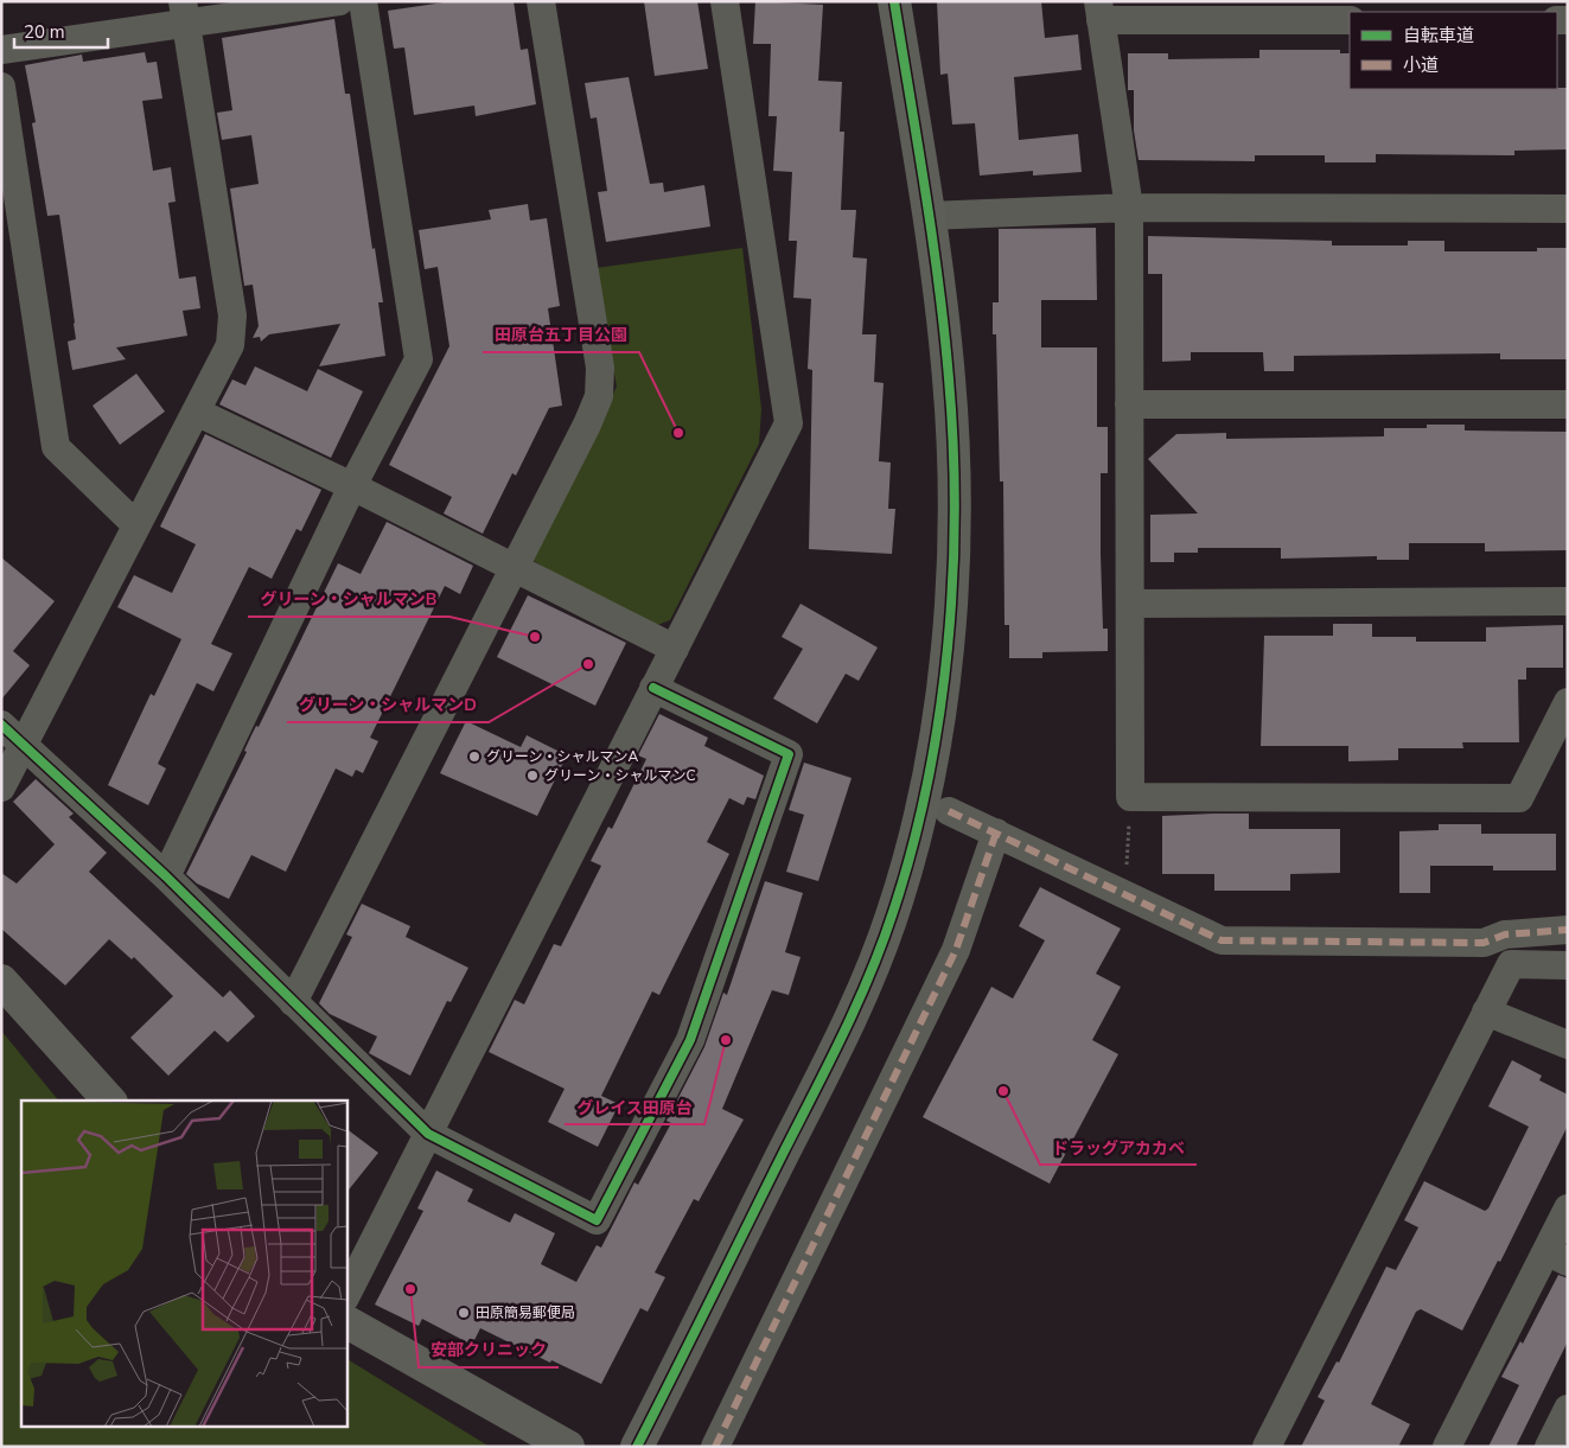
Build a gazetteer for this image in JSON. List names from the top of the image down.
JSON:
{
  "places": [
    "田原台五丁目公園",
    "グリーン・シャルマンB",
    "グリーン・シャルマンD",
    "グリーン・シャルマンA",
    "グリーン・シャルマンC",
    "グレイス田原台",
    "ドラッグアカカベ",
    "安部クリニック",
    "田原簡易郵便局"
  ],
  "legend": ["自転車道", "小道"],
  "scale_bar": "20 m"
}
